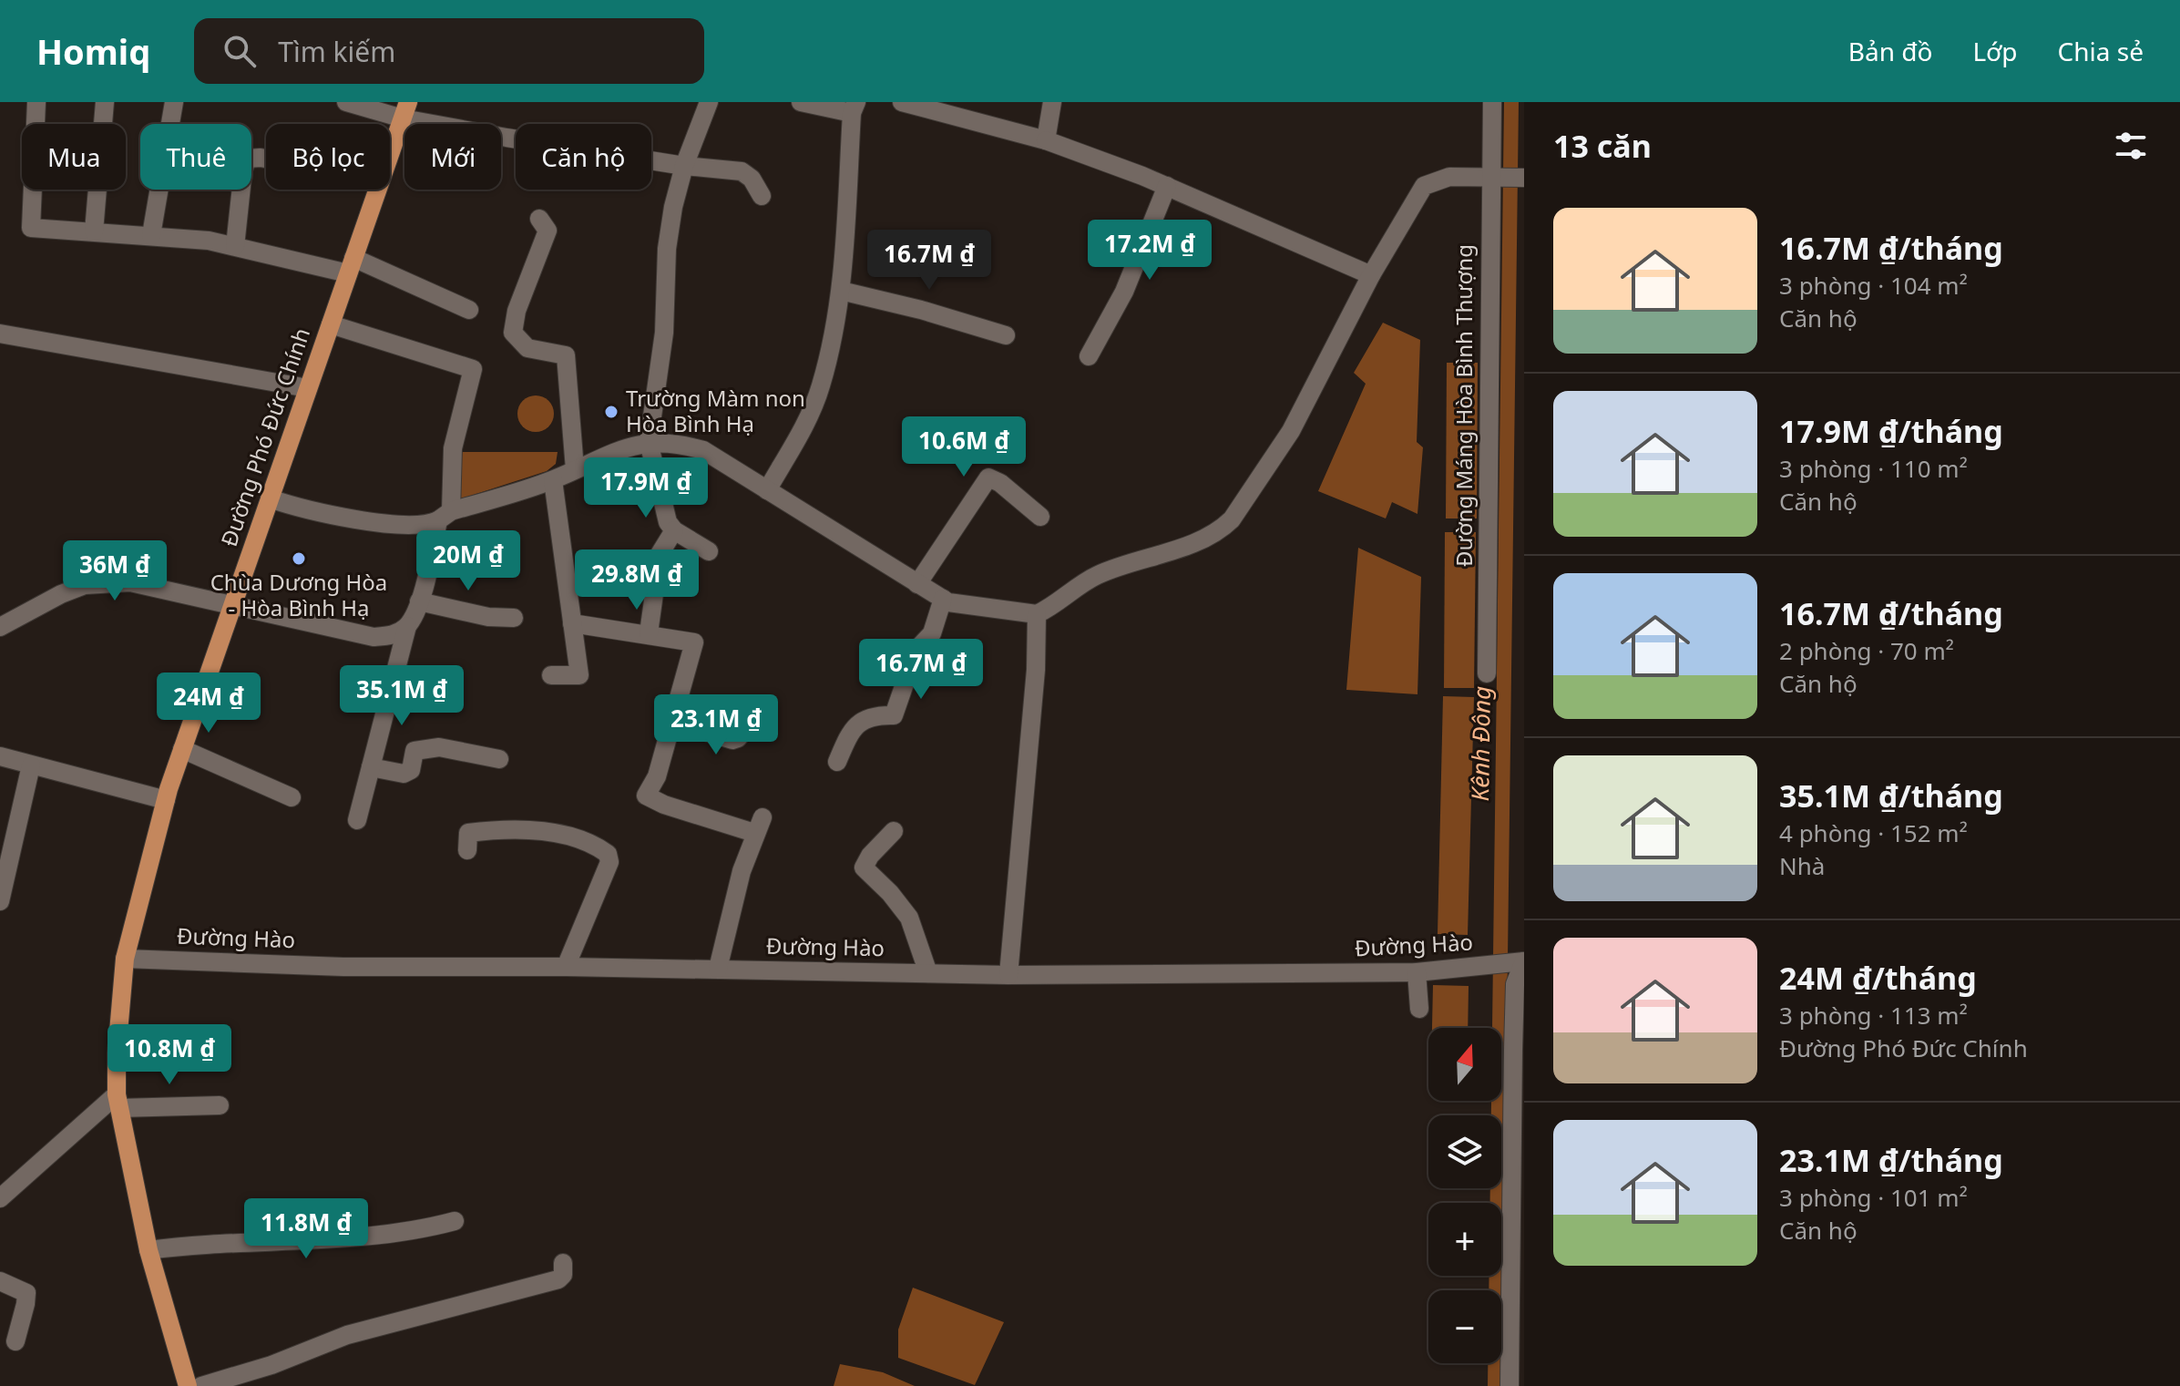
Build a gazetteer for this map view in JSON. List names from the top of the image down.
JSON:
{
  "streets": {
    "main road": ["Đường Phó Đức Chính"],
    "street": ["Đường Máng Hòa Bình Thượng", "Đường Hào"]
  },
  "crossings": [
    ["Đường Phó Đức Chính", "Đường Hào"]
  ],
  "water": ["Kênh Đông"],
  "places": ["Trường Màm non Hòa Bình Hạ", "Chùa Dương Hòa - Hòa Bình Hạ"],
  "north": "top",
  "page": {
    "header": "Homiq",
    "search": "Tìm kiếm",
    "nav": ["Bản đồ", "Lớp", "Chia sẻ"],
    "heading": "13 căn",
    "chip": [
      "Mua",
      "Thuê",
      "Bộ lọc",
      "Mới",
      "Căn hộ"
    ],
    "list": [
      {
        "name": "16.7M ₫/tháng",
        "note": "3 phòng · 104 m² · Căn hộ"
      },
      {
        "name": "17.9M ₫/tháng",
        "note": "3 phòng · 110 m² · Căn hộ"
      },
      {
        "name": "16.7M ₫/tháng",
        "note": "2 phòng · 70 m² · Căn hộ"
      },
      {
        "name": "35.1M ₫/tháng",
        "note": "4 phòng · 152 m² · Nhà"
      },
      {
        "name": "24M ₫/tháng",
        "note": "3 phòng · 113 m² · Đường Phó Đức Chính"
      },
      {
        "name": "23.1M ₫/tháng",
        "note": "3 phòng · 101 m² · Căn hộ"
      }
    ],
    "price": [
      "17.2M ₫",
      "16.7M ₫",
      "10.6M ₫",
      "17.9M ₫",
      "20M ₫",
      "36M ₫",
      "29.8M ₫",
      "16.7M ₫",
      "35.1M ₫",
      "24M ₫",
      "23.1M ₫",
      "10.8M ₫",
      "11.8M ₫"
    ],
    "map_buttons": ["+", "−"]
  }
}
